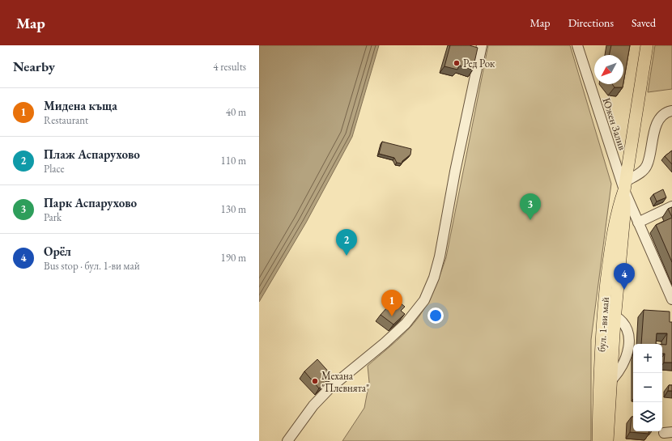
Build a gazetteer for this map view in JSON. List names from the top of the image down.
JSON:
{
  "streets": {
    "main road": ["бул. 1-ви май"],
    "street": ["Южен Залив"]
  },
  "crossings": [
    ["Южен Залив", "бул. 1-ви май"]
  ],
  "places": ["Ред Рок", "Механа \"Плевнята\""],
  "north": "bottom left",
  "page": {
    "header": "Map",
    "nav": ["Map", "Directions", "Saved"],
    "heading": ["Nearby", "4 results"],
    "list": [
      {
        "mark": "1",
        "name": "Мидена къща",
        "note": "Restaurant",
        "value": "40 m"
      },
      {
        "mark": "2",
        "name": "Плаж Аспарухово",
        "note": "Place",
        "value": "110 m"
      },
      {
        "mark": "3",
        "name": "Парк Аспарухово",
        "note": "Park",
        "value": "130 m"
      },
      {
        "mark": "4",
        "name": "Орёл",
        "note": "Bus stop · бул. 1-ви май",
        "value": "190 m"
      }
    ],
    "pins": [
      "3",
      "2",
      "4",
      "1"
    ],
    "map_buttons": ["+", "−"]
  }
}
